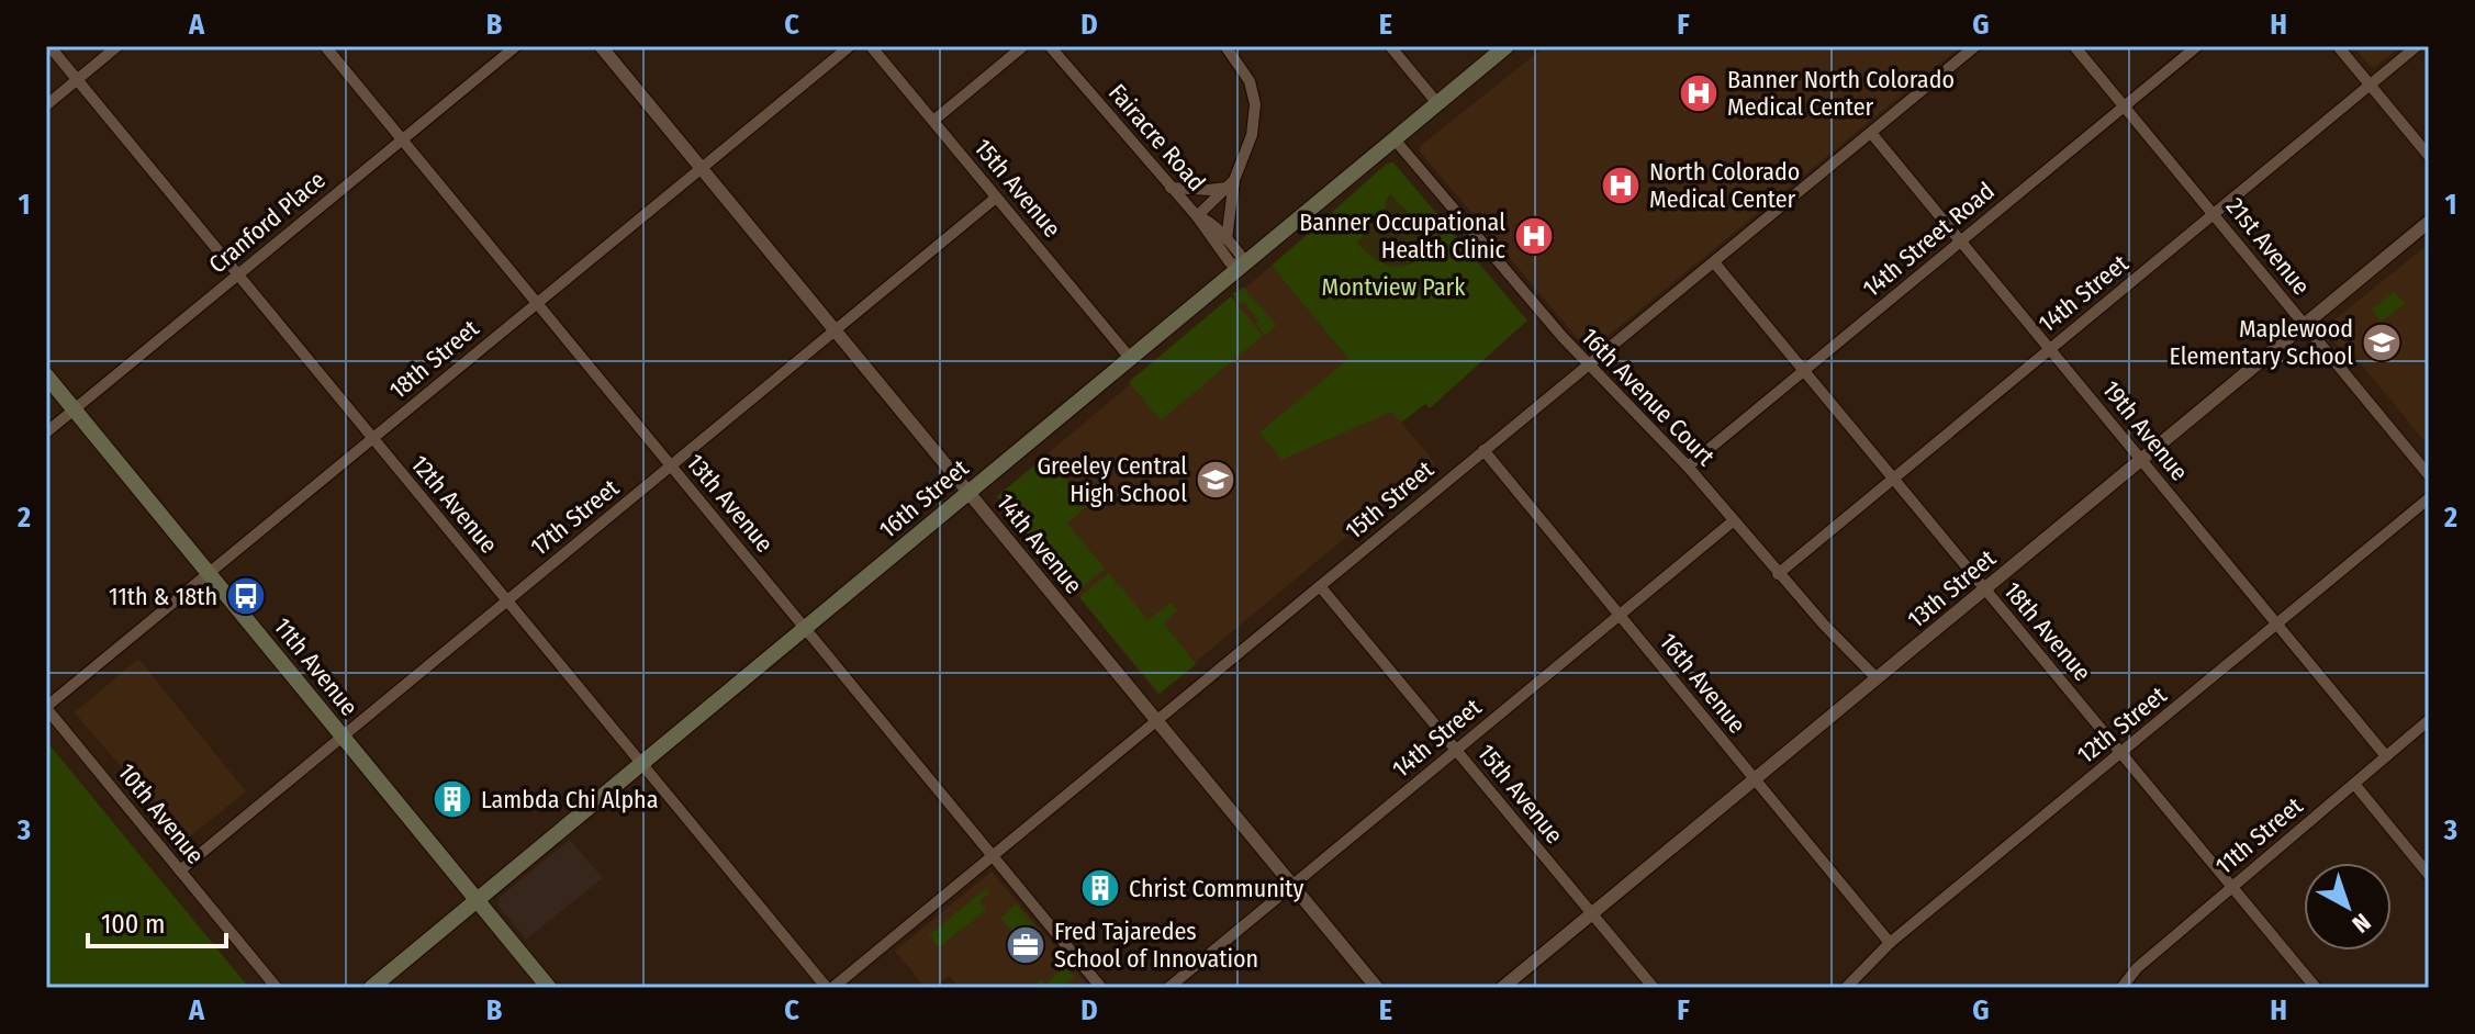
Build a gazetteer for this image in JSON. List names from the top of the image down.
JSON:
{
  "streets": {
    "main road": ["16th Street", "11th Avenue"],
    "street": [
      "Fairacre Road",
      "15th Avenue",
      "Cranford Place",
      "14th Street Road",
      "21st Avenue",
      "14th Street",
      "18th Street",
      "16th Avenue Court",
      "19th Avenue",
      "15th Street",
      "13th Avenue",
      "12th Avenue",
      "17th Street",
      "14th Avenue",
      "13th Street",
      "18th Avenue",
      "16th Avenue",
      "12th Street",
      "10th Avenue",
      "11th Street"
    ]
  },
  "crossings": [
    ["Fairacre Road", "16th Street"],
    ["15th Avenue", "14th Street"],
    ["15th Avenue", "16th Street"],
    ["15th Avenue", "15th Street"],
    ["15th Avenue", "17th Street"],
    ["15th Avenue", "13th Street"],
    ["Cranford Place", "13th Avenue"],
    ["Cranford Place", "12th Avenue"],
    ["Cranford Place", "11th Avenue"],
    ["14th Street Road", "21st Avenue"],
    ["14th Street Road", "16th Avenue Court"],
    ["14th Street Road", "19th Avenue"],
    ["14th Street Road", "18th Avenue"],
    ["21st Avenue", "14th Street"],
    ["21st Avenue", "13th Street"],
    ["14th Street", "16th Avenue Court"],
    ["14th Street", "19th Avenue"],
    ["14th Street", "14th Avenue"],
    ["14th Street", "18th Avenue"],
    ["14th Street", "16th Avenue"],
    ["18th Street", "13th Avenue"],
    ["18th Street", "12th Avenue"],
    ["18th Street", "14th Avenue"],
    ["18th Street", "11th Avenue"],
    ["18th Street", "10th Avenue"],
    ["16th Avenue Court", "16th Street"],
    ["16th Avenue Court", "15th Street"],
    ["16th Avenue Court", "13th Street"],
    ["19th Avenue", "15th Street"],
    ["19th Avenue", "13th Street"],
    ["19th Avenue", "12th Street"],
    ["19th Avenue", "11th Street"],
    ["16th Street", "13th Avenue"],
    ["16th Street", "12th Avenue"],
    ["16th Street", "14th Avenue"],
    ["16th Street", "11th Avenue"],
    ["15th Street", "13th Avenue"],
    ["15th Street", "12th Avenue"],
    ["15th Street", "14th Avenue"],
    ["15th Street", "18th Avenue"],
    ["15th Street", "16th Avenue"],
    ["13th Avenue", "17th Street"],
    ["12th Avenue", "17th Street"],
    ["17th Street", "14th Avenue"],
    ["17th Street", "11th Avenue"],
    ["17th Street", "10th Avenue"],
    ["13th Street", "18th Avenue"],
    ["13th Street", "16th Avenue"],
    ["18th Avenue", "12th Street"],
    ["18th Avenue", "11th Street"],
    ["16th Avenue", "12th Street"]
  ],
  "parks": ["Montview Park"],
  "places": {
    "hospital": ["Banner North Colorado Medical Center", "North Colorado Medical Center", "Banner Occupational Health Clinic"],
    "school or university": ["Maplewood Elementary School", "Greeley Central High School"],
    "bus stop": ["11th & 18th"],
    "building": ["Lambda Chi Alpha", "Christ Community"],
    "office": ["Fred Tajaredes School of Innovation"]
  },
  "scale_bar": "100 m",
  "north": "bottom right",
  "grid": {
    "columns": [
      "A",
      "B",
      "C",
      "D",
      "E",
      "F",
      "G",
      "H"
    ],
    "rows": ["1", "2", "3"]
  }
}
